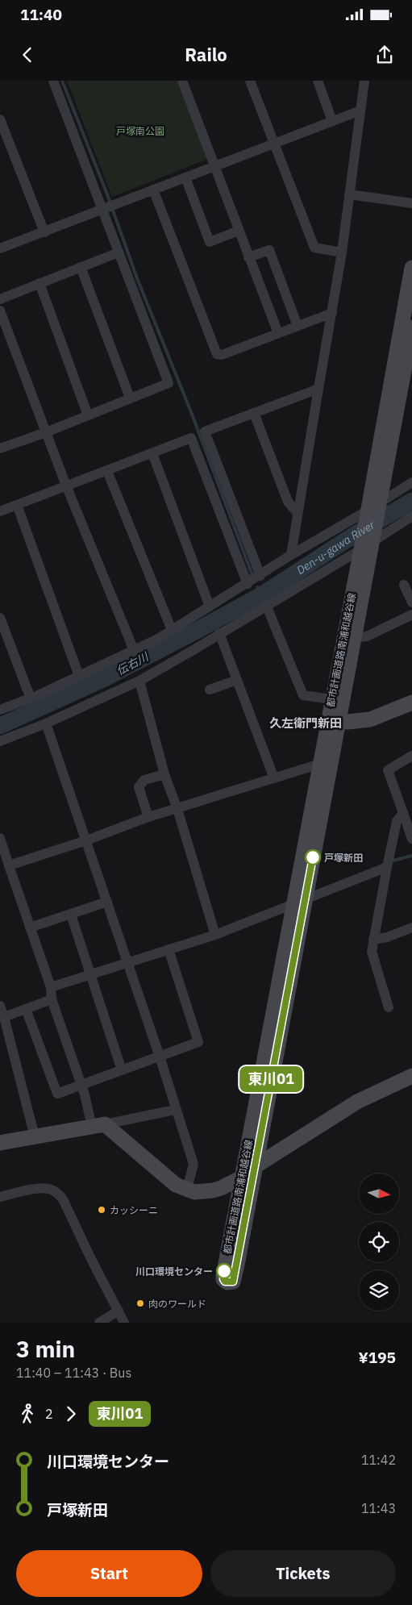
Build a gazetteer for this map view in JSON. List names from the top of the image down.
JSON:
{
  "streets": {
    "street": ["都市計画道路南浦和越谷線"]
  },
  "districts": ["久左衛門新田"],
  "water": ["Den-u-gawa River", "伝右川"],
  "parks": ["戸塚南公園"],
  "places": [
    "戸塚新田",
    "カッシーニ",
    "川口環境センター",
    "肉のワールド"
  ],
  "lines": ["bus line 東川01"],
  "north": "right",
  "page": {
    "status": "11:40",
    "header": "Railo",
    "on_map": "東川01",
    "heading": ["3 min", "11:40 – 11:43 · Bus", "¥195"],
    "legs": ["2", "東川01"],
    "list": [
      {
        "name": "川口環境センター",
        "value": "11:42"
      },
      {
        "name": "戸塚新田",
        "value": "11:43"
      }
    ],
    "buttons": ["Start", "Tickets"]
  }
}
